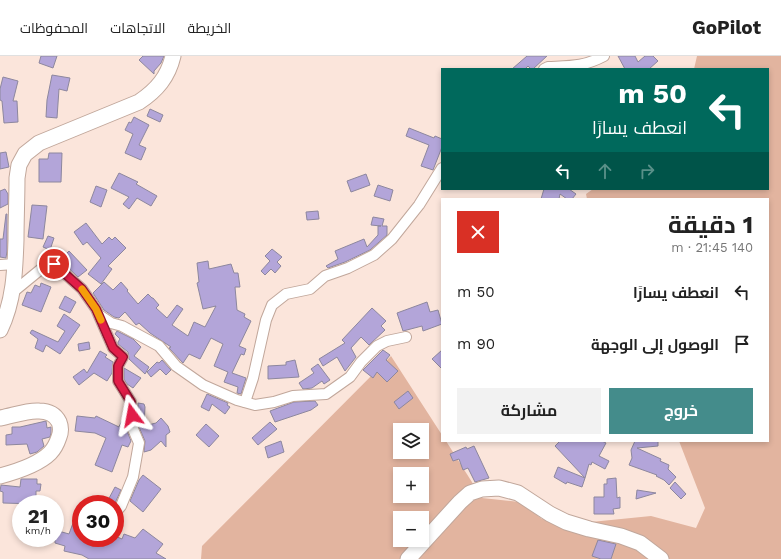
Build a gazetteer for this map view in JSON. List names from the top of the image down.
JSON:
{
  "page": {
    "header": "GoPilot",
    "nav": ["الخريطة", "الاتجاهات", "المحفوظات"],
    "turn": ["50 m", "انعطف يسارًا"],
    "heading": ["1 دقيقة", "140 m · 21:45"],
    "list": [
      {
        "name": "انعطف يسارًا",
        "value": "50 m"
      },
      {
        "name": "الوصول إلى الوجهة",
        "value": "90 m"
      }
    ],
    "buttons": ["خروج", "مشاركة"],
    "map_buttons": ["+", "−"],
    "speed": "21 km/h",
    "limit": "30"
  }
}
